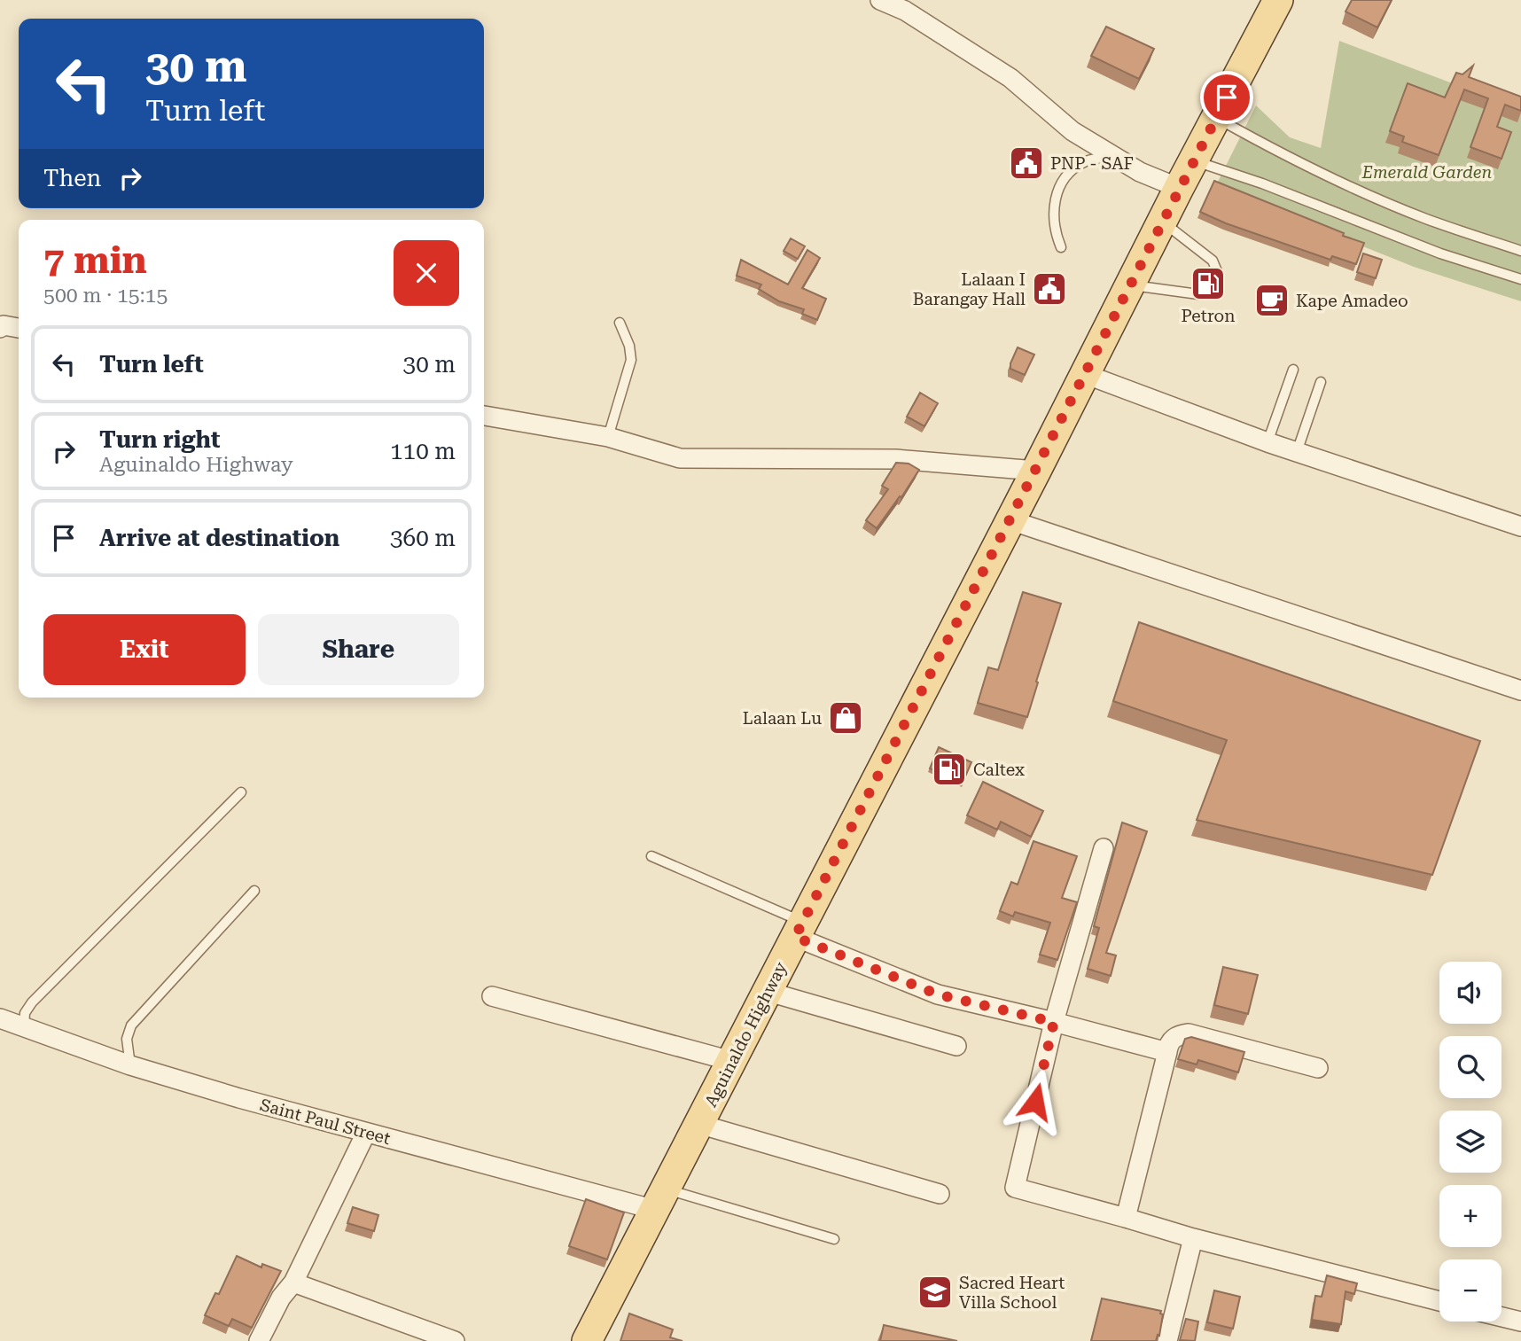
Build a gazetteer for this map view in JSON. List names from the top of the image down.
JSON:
{
  "streets": {
    "main road": ["Aguinaldo Highway"],
    "street": ["Saint Paul Street"]
  },
  "crossings": [
    ["Aguinaldo Highway", "Saint Paul Street"]
  ],
  "parks": ["Emerald Garden"],
  "places": {
    "public building": ["PNP - SAF", "Lalaan I Barangay Hall"],
    "fuel station": ["Petron", "Caltex"],
    "cafe": ["Kape Amadeo"],
    "shop": ["Lalaan Lu"],
    "school or university": ["Sacred Heart Villa School"]
  },
  "page": {
    "turn": ["30 m", "Turn left"],
    "then": "Then",
    "heading": ["7 min", "500 m · 15:15"],
    "list": [
      {
        "name": "Turn left",
        "value": "30 m"
      },
      {
        "name": "Turn right",
        "note": "Aguinaldo Highway",
        "value": "110 m"
      },
      {
        "name": "Arrive at destination",
        "value": "360 m"
      }
    ],
    "buttons": ["Exit", "Share"],
    "map_buttons": ["+", "−"]
  }
}
